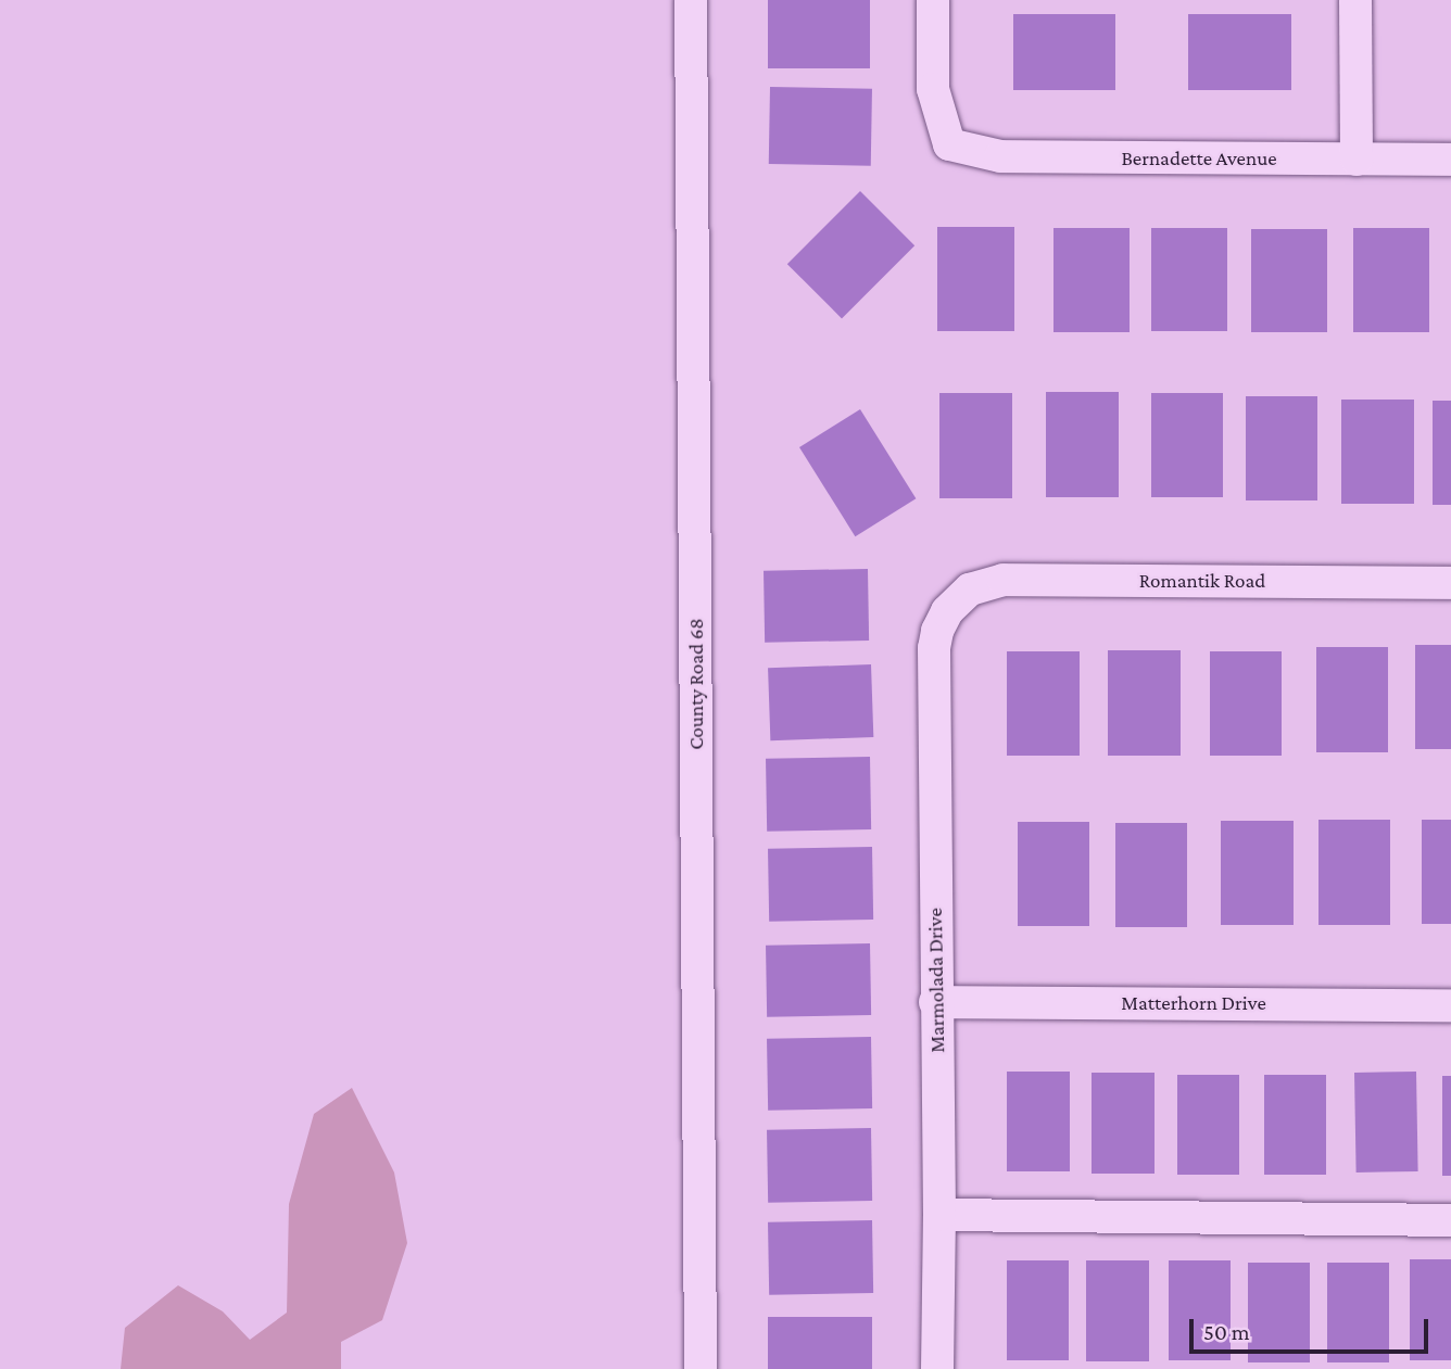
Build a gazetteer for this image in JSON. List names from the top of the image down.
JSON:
{
  "streets": {
    "street": [
      "Bernadette Avenue",
      "Romantik Road",
      "County Road 68",
      "Marmolada Drive",
      "Matterhorn Drive"
    ]
  },
  "crossings": [
    ["Romantik Road", "Marmolada Drive"],
    ["Marmolada Drive", "Matterhorn Drive"]
  ],
  "scale_bar": "50 m"
}
